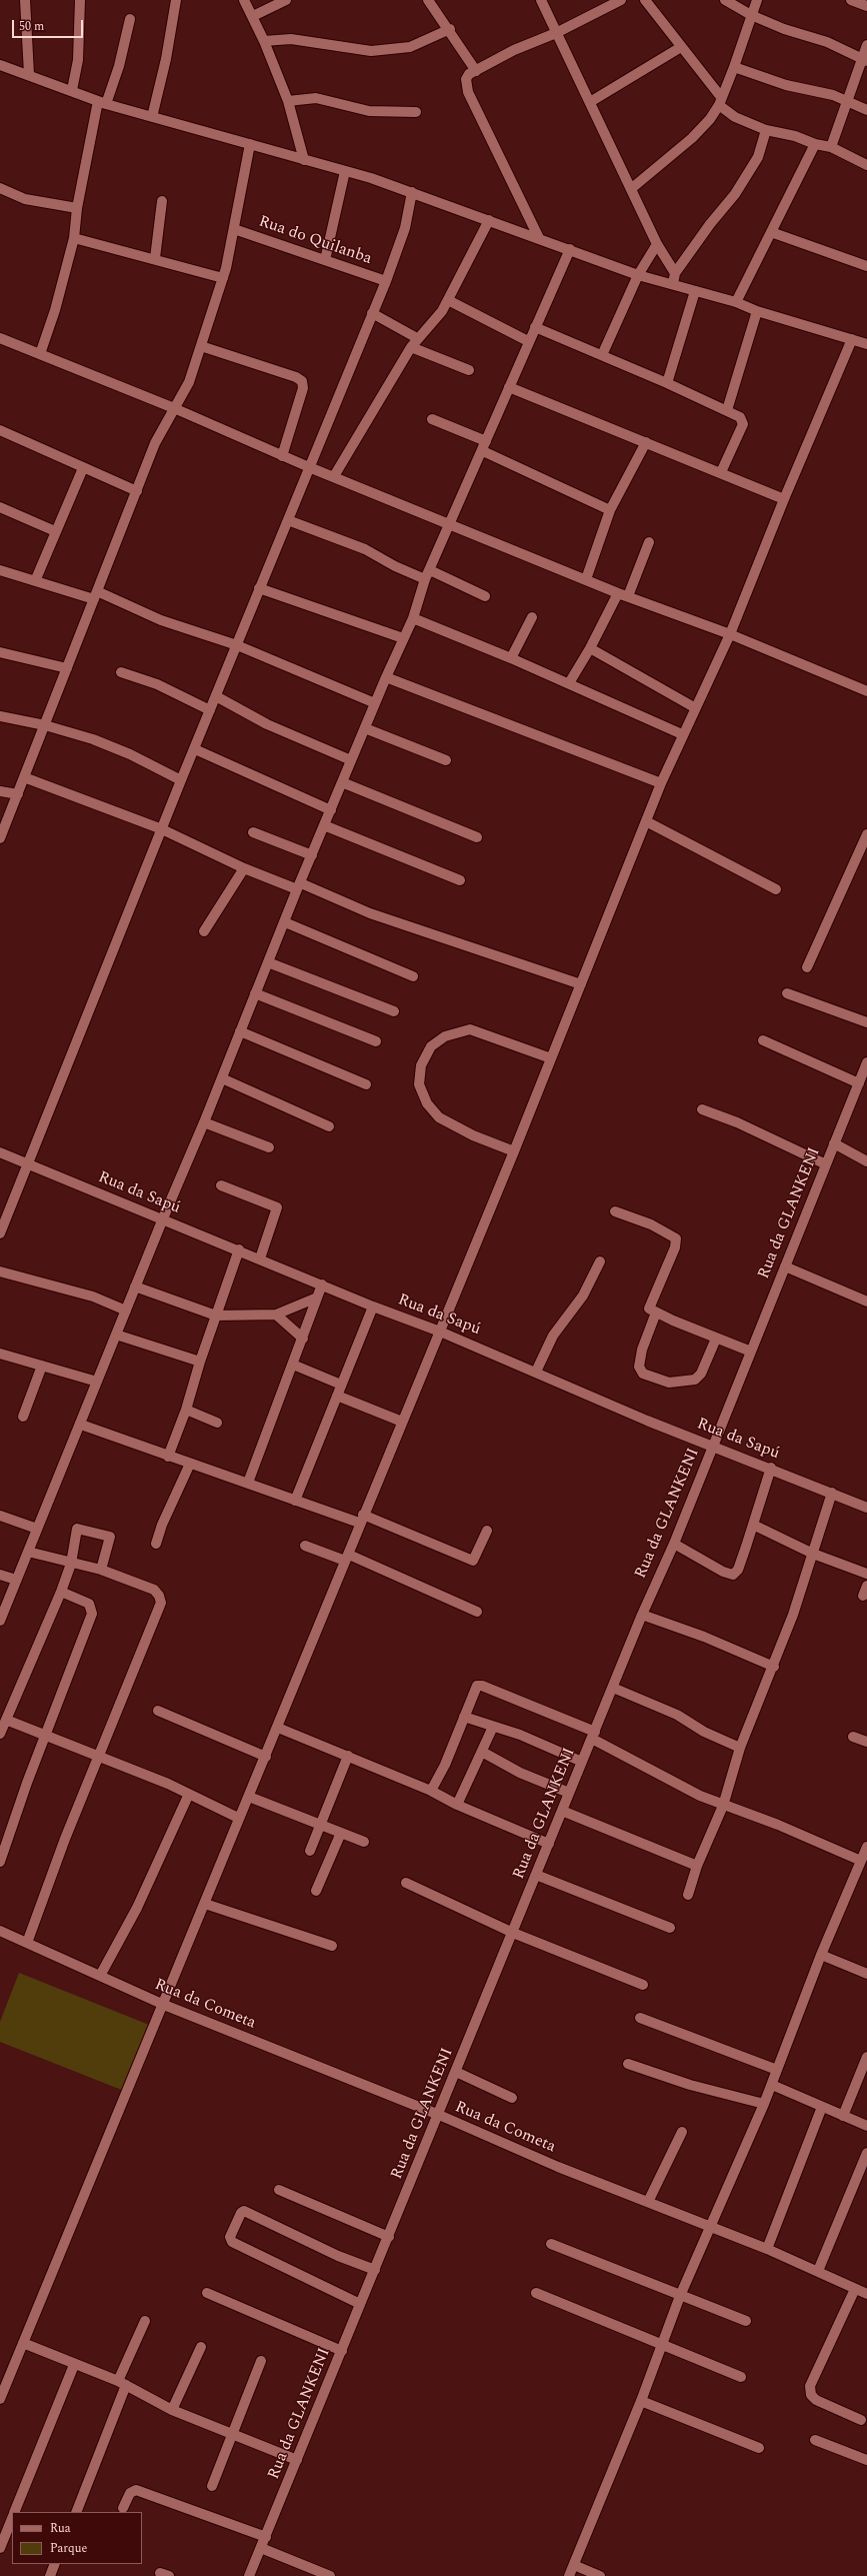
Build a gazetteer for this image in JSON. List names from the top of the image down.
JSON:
{
  "streets": {
    "street": [
      "Rua do Quilanba",
      "Rua da Sapú",
      "Rua da GLANKENI",
      "Rua da Cometa"
    ]
  },
  "crossings": [
    ["Rua da Sapú", "Rua da GLANKENI"],
    ["Rua da GLANKENI", "Rua da Cometa"]
  ],
  "legend": ["Rua", "Parque"],
  "scale_bar": "50 m"
}
